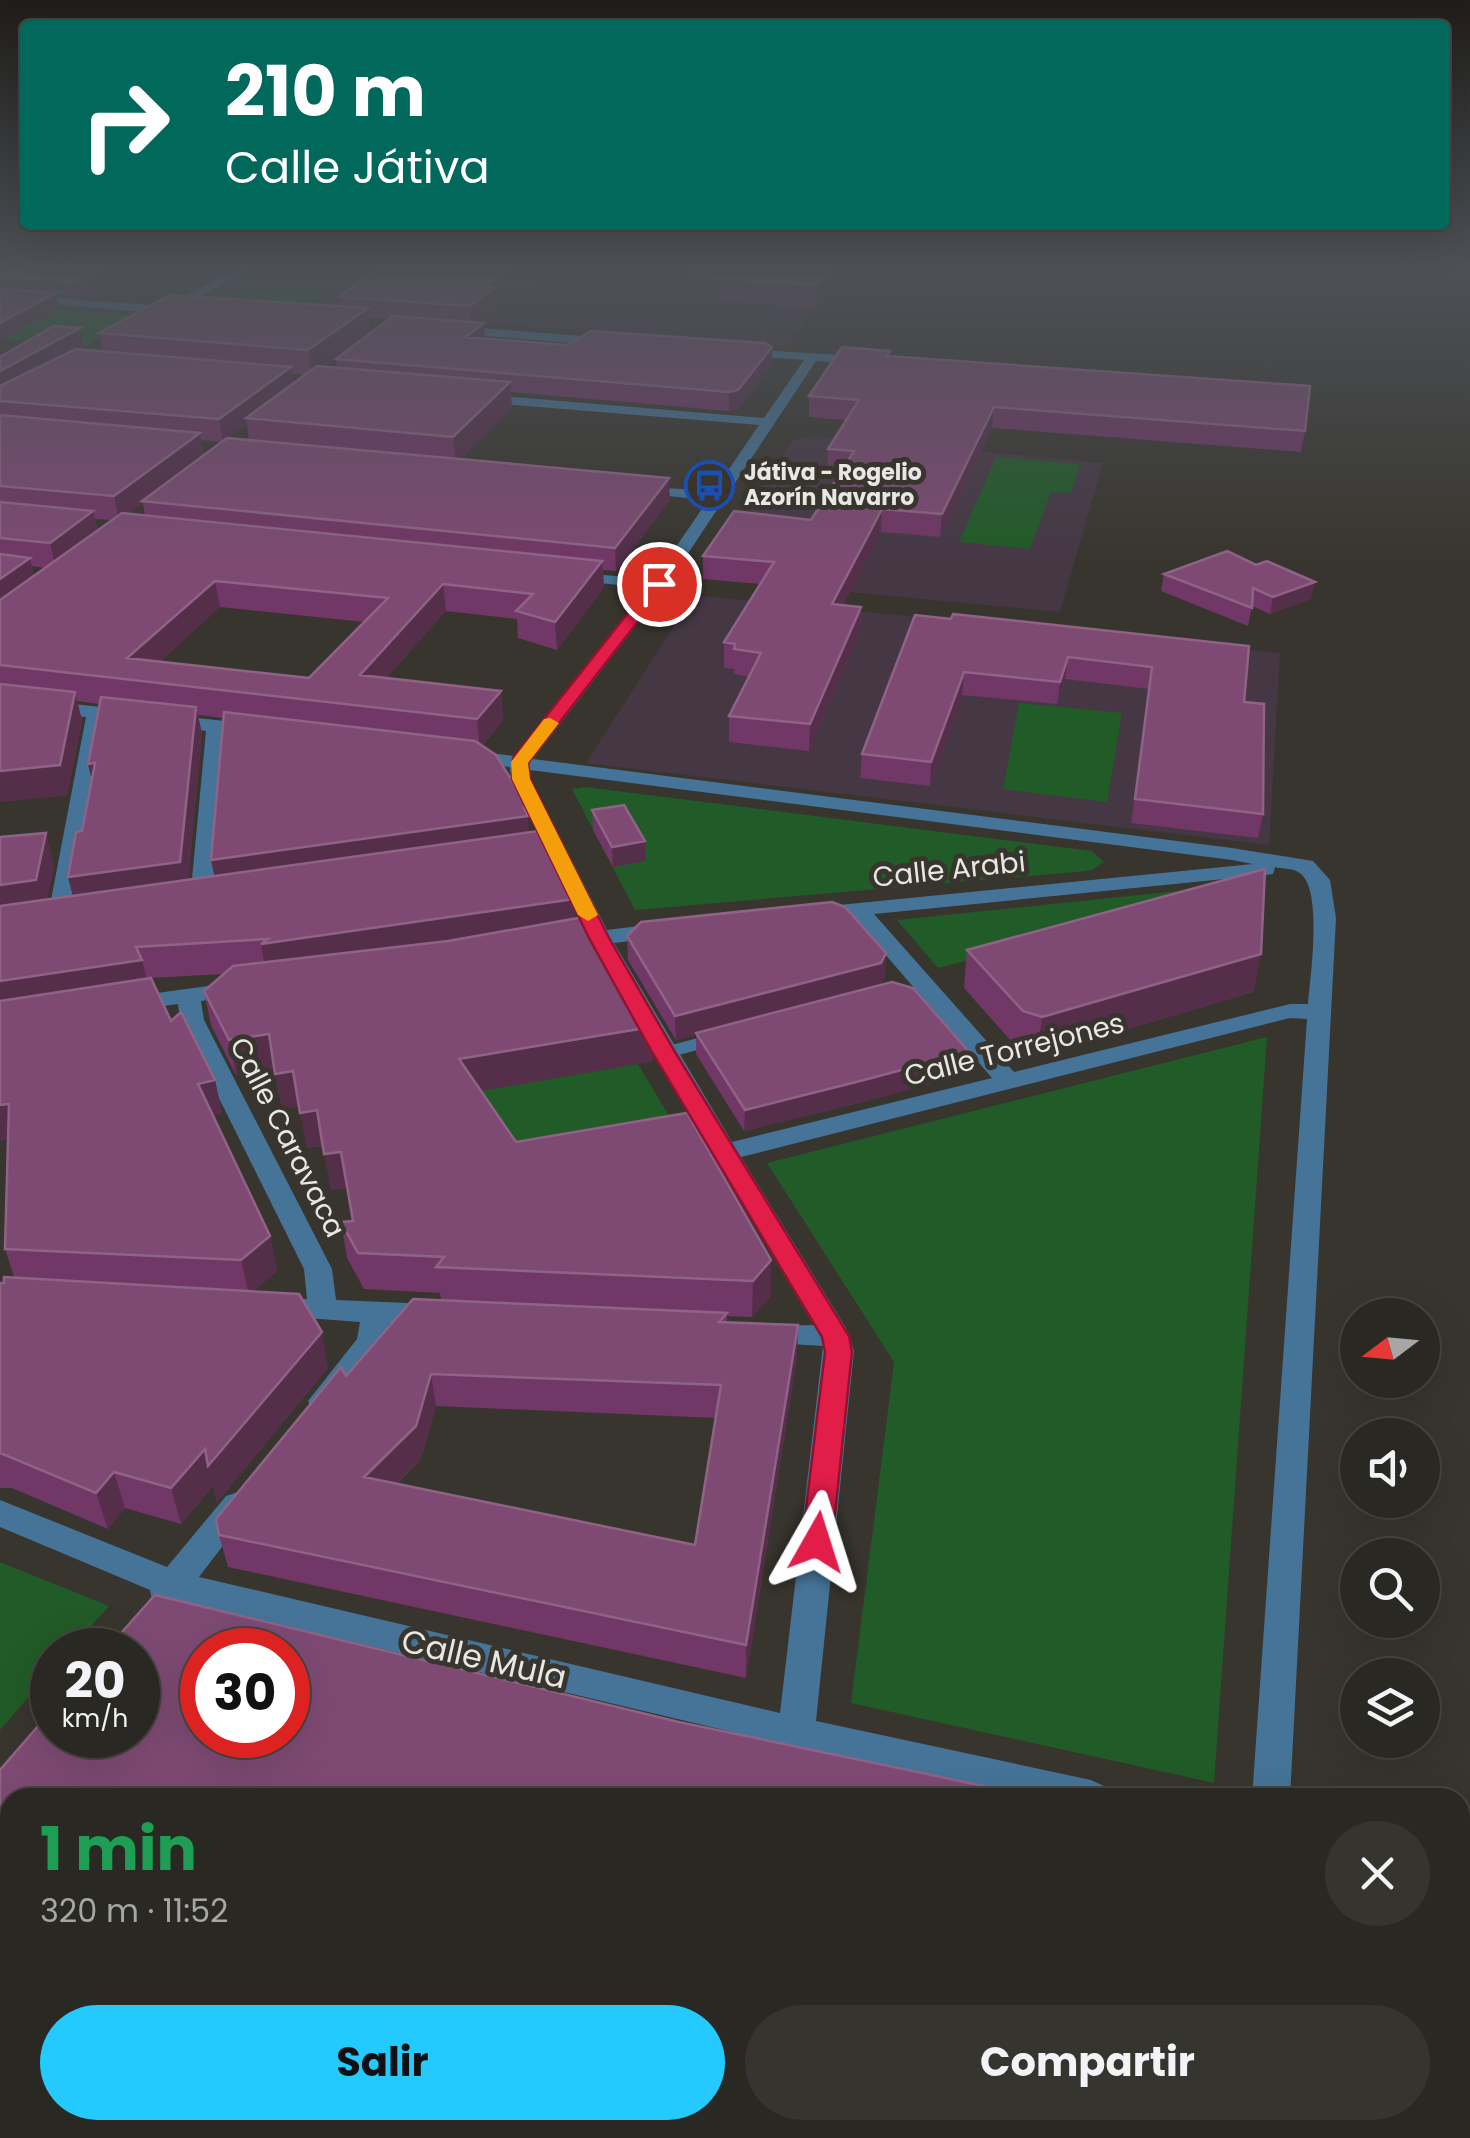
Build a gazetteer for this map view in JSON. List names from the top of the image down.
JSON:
{
  "streets": {
    "street": [
      "Calle Arabi",
      "Calle Torrejones",
      "Calle Caravaca",
      "Calle Mula"
    ]
  },
  "places": {
    "bus stop": ["Játiva - Rogelio Azorín Navarro"]
  },
  "north": "left",
  "page": {
    "turn": ["210 m", "Calle Játiva"],
    "speed": "20 km/h",
    "limit": "30",
    "heading": ["1 min", "320 m · 11:52"],
    "buttons": ["Salir", "Compartir"]
  }
}
